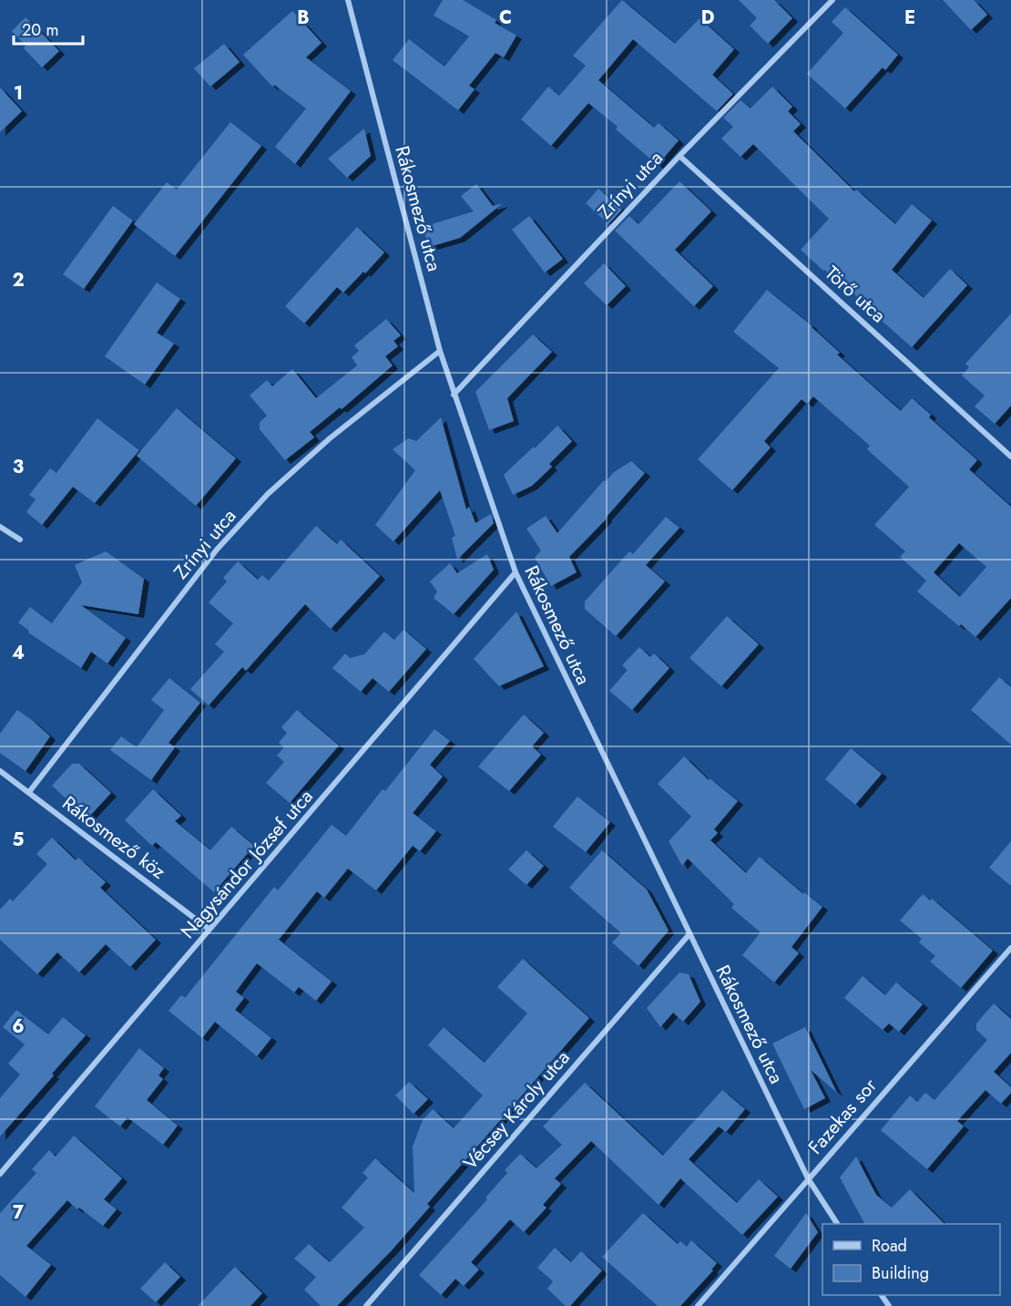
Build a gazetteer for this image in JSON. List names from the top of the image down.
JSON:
{
  "streets": {
    "street": [
      "Zrínyi utca",
      "Rákosmező utca",
      "Törő utca",
      "Rákosmező köz",
      "Nagysándor József utca",
      "Vécsey Károly utca",
      "Fazekas sor"
    ]
  },
  "crossings": [
    ["Zrínyi utca", "Rákosmező utca"],
    ["Zrínyi utca", "Törő utca"],
    ["Zrínyi utca", "Rákosmező köz"],
    ["Rákosmező utca", "Nagysándor József utca"],
    ["Rákosmező utca", "Vécsey Károly utca"],
    ["Rákosmező utca", "Fazekas sor"],
    ["Rákosmező köz", "Nagysándor József utca"]
  ],
  "legend": ["Road", "Building"],
  "scale_bar": "20 m",
  "grid": {
    "columns": [
      "B",
      "C",
      "D",
      "E"
    ],
    "rows": [
      "1",
      "2",
      "3",
      "4",
      "5",
      "6",
      "7"
    ]
  }
}
